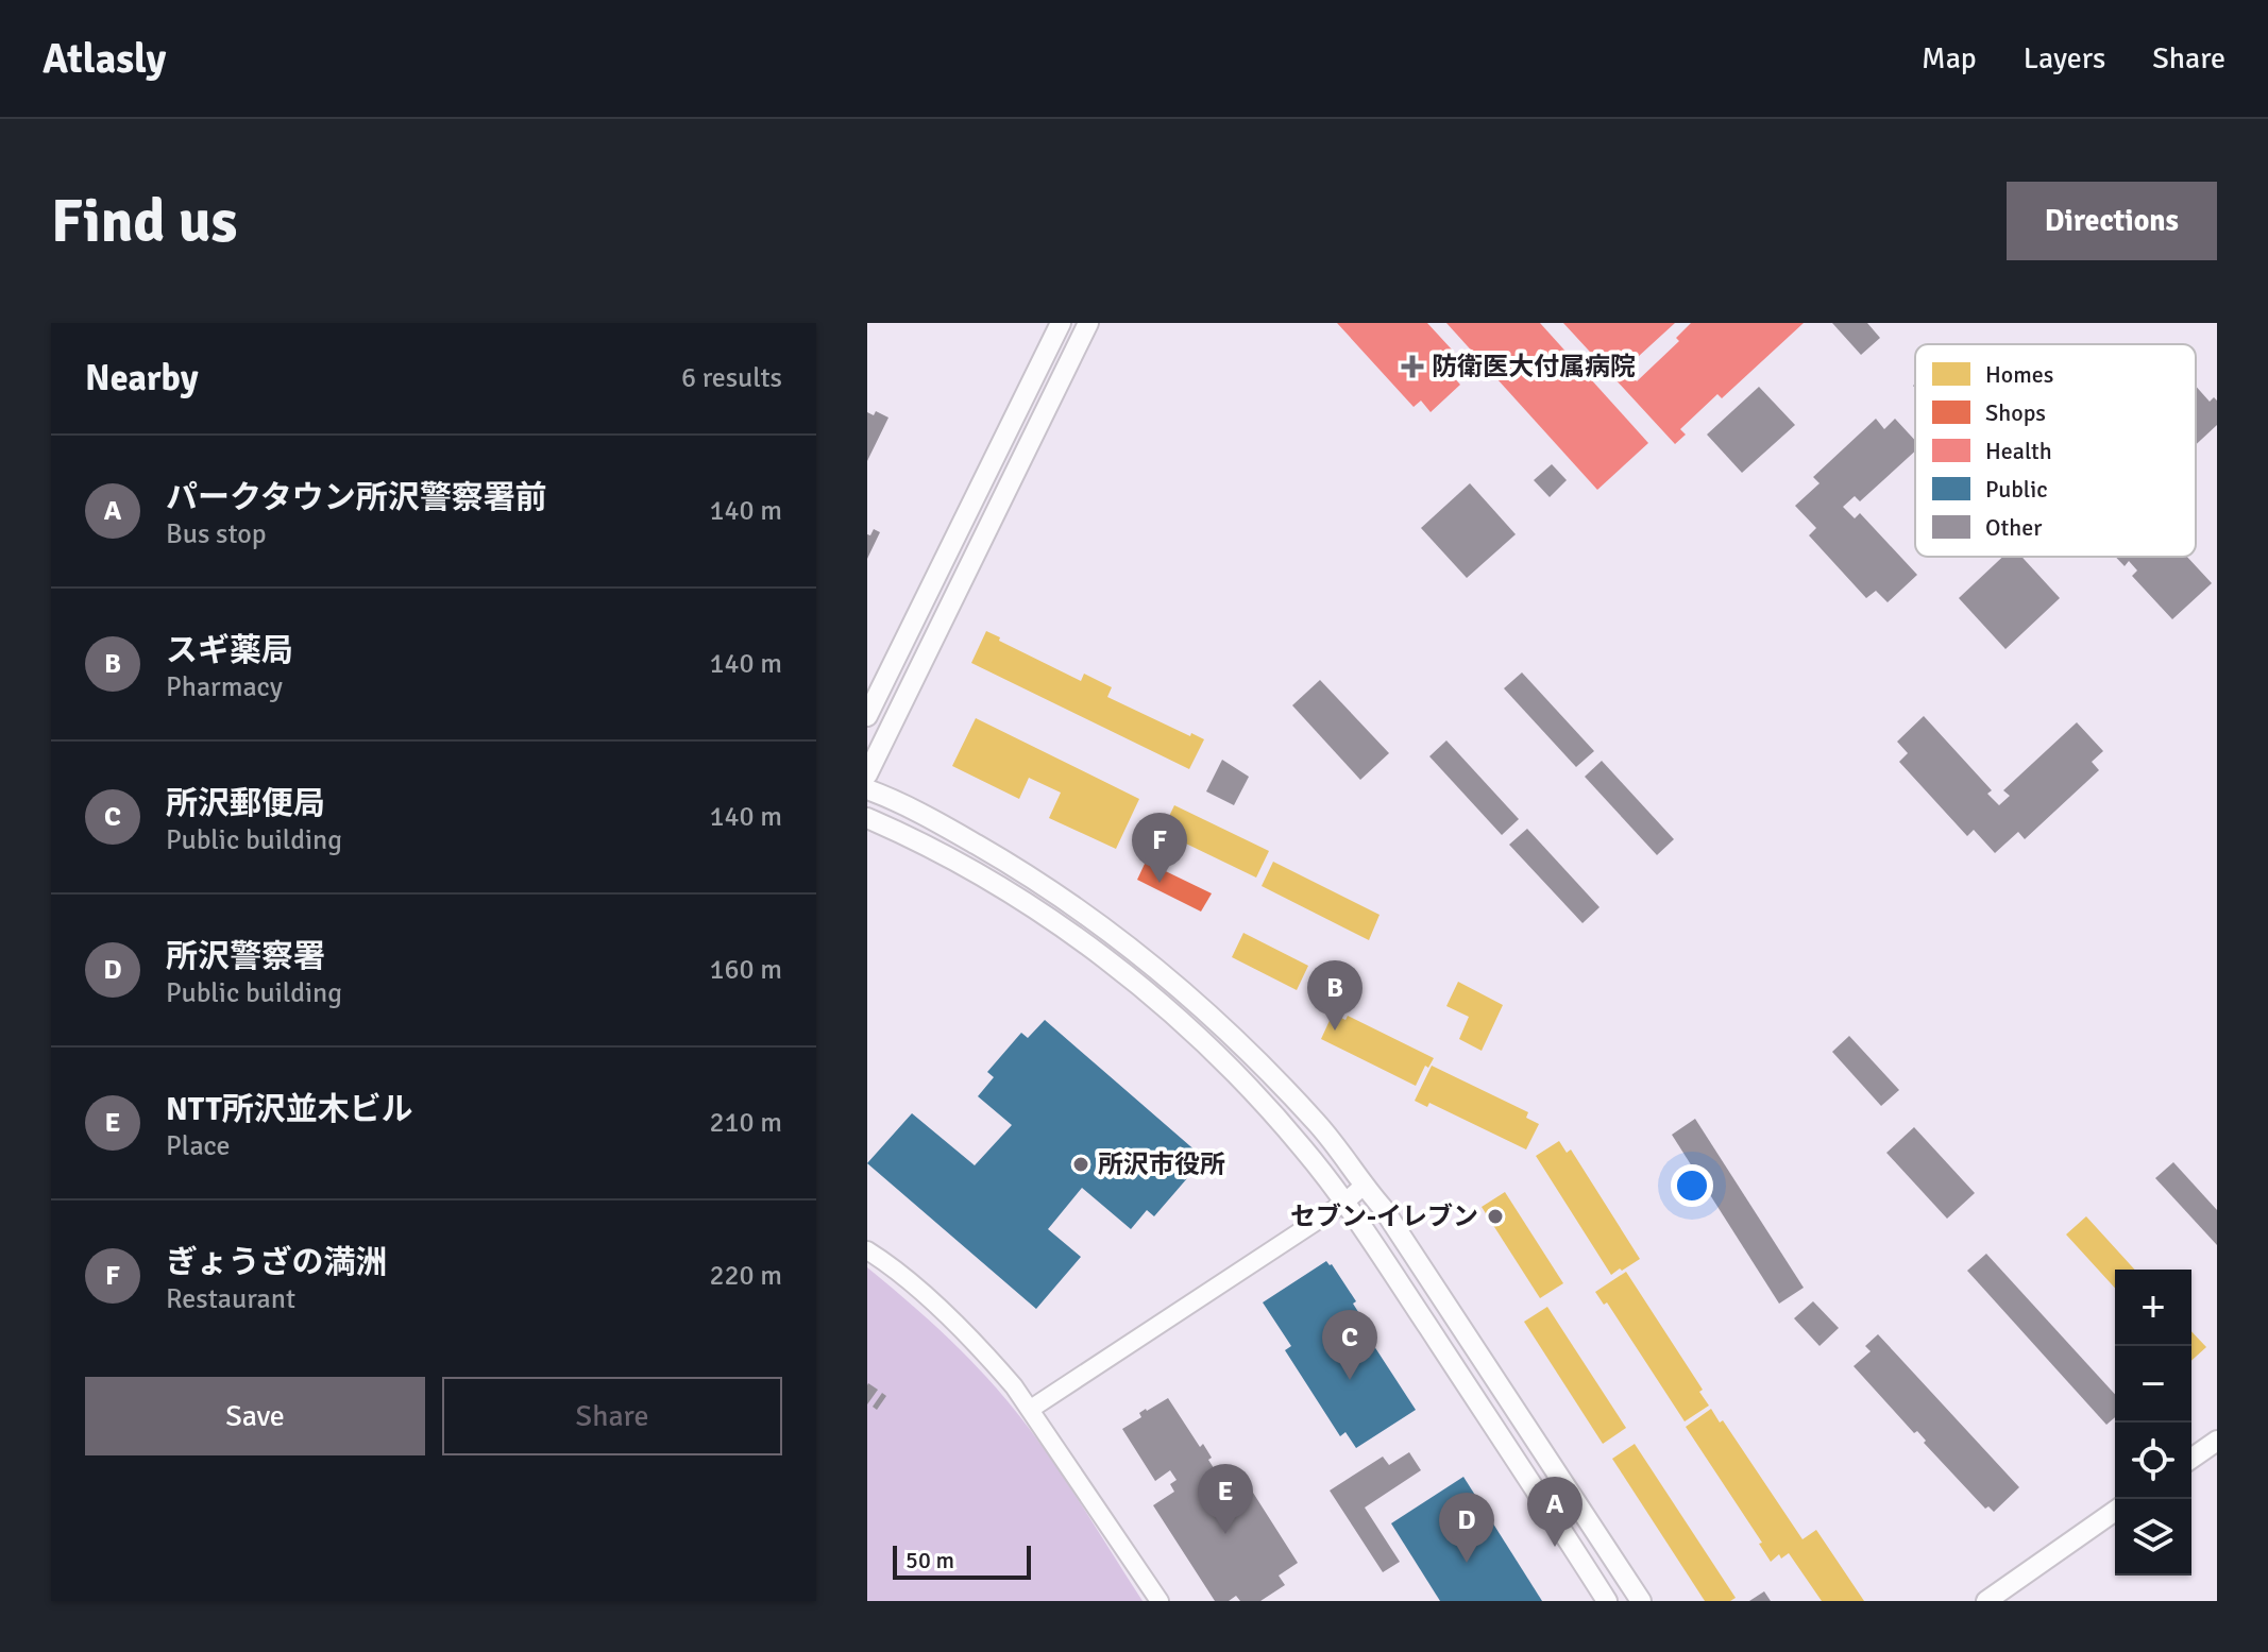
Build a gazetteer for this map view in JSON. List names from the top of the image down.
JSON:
{
  "places": {
    "health": ["防衛医大付属病院"],
    "other": ["所沢市役所", "セブン-イレブン"]
  },
  "legend": [
    "Homes",
    "Shops",
    "Health",
    "Public",
    "Other"
  ],
  "scale_bar": "50 m",
  "page": {
    "header": "Atlasly",
    "nav": ["Map", "Layers", "Share"],
    "buttons": [
      "Directions",
      ["Save", "Share"]
    ],
    "title": "Find us",
    "heading": ["Nearby", "6 results"],
    "list": [
      {
        "mark": "A",
        "name": "パークタウン所沢警察署前",
        "note": "Bus stop",
        "value": "140 m"
      },
      {
        "mark": "B",
        "name": "スギ薬局",
        "note": "Pharmacy",
        "value": "140 m"
      },
      {
        "mark": "C",
        "name": "所沢郵便局",
        "note": "Public building",
        "value": "140 m"
      },
      {
        "mark": "D",
        "name": "所沢警察署",
        "note": "Public building",
        "value": "160 m"
      },
      {
        "mark": "E",
        "name": "NTT所沢並木ビル",
        "note": "Place",
        "value": "210 m"
      },
      {
        "mark": "F",
        "name": "ぎょうざの満洲",
        "note": "Restaurant",
        "value": "220 m"
      }
    ],
    "pins": [
      "F",
      "B",
      "C",
      "E",
      "A",
      "D"
    ],
    "map_buttons": ["+", "−"],
    "scale": "50 m"
  }
}
